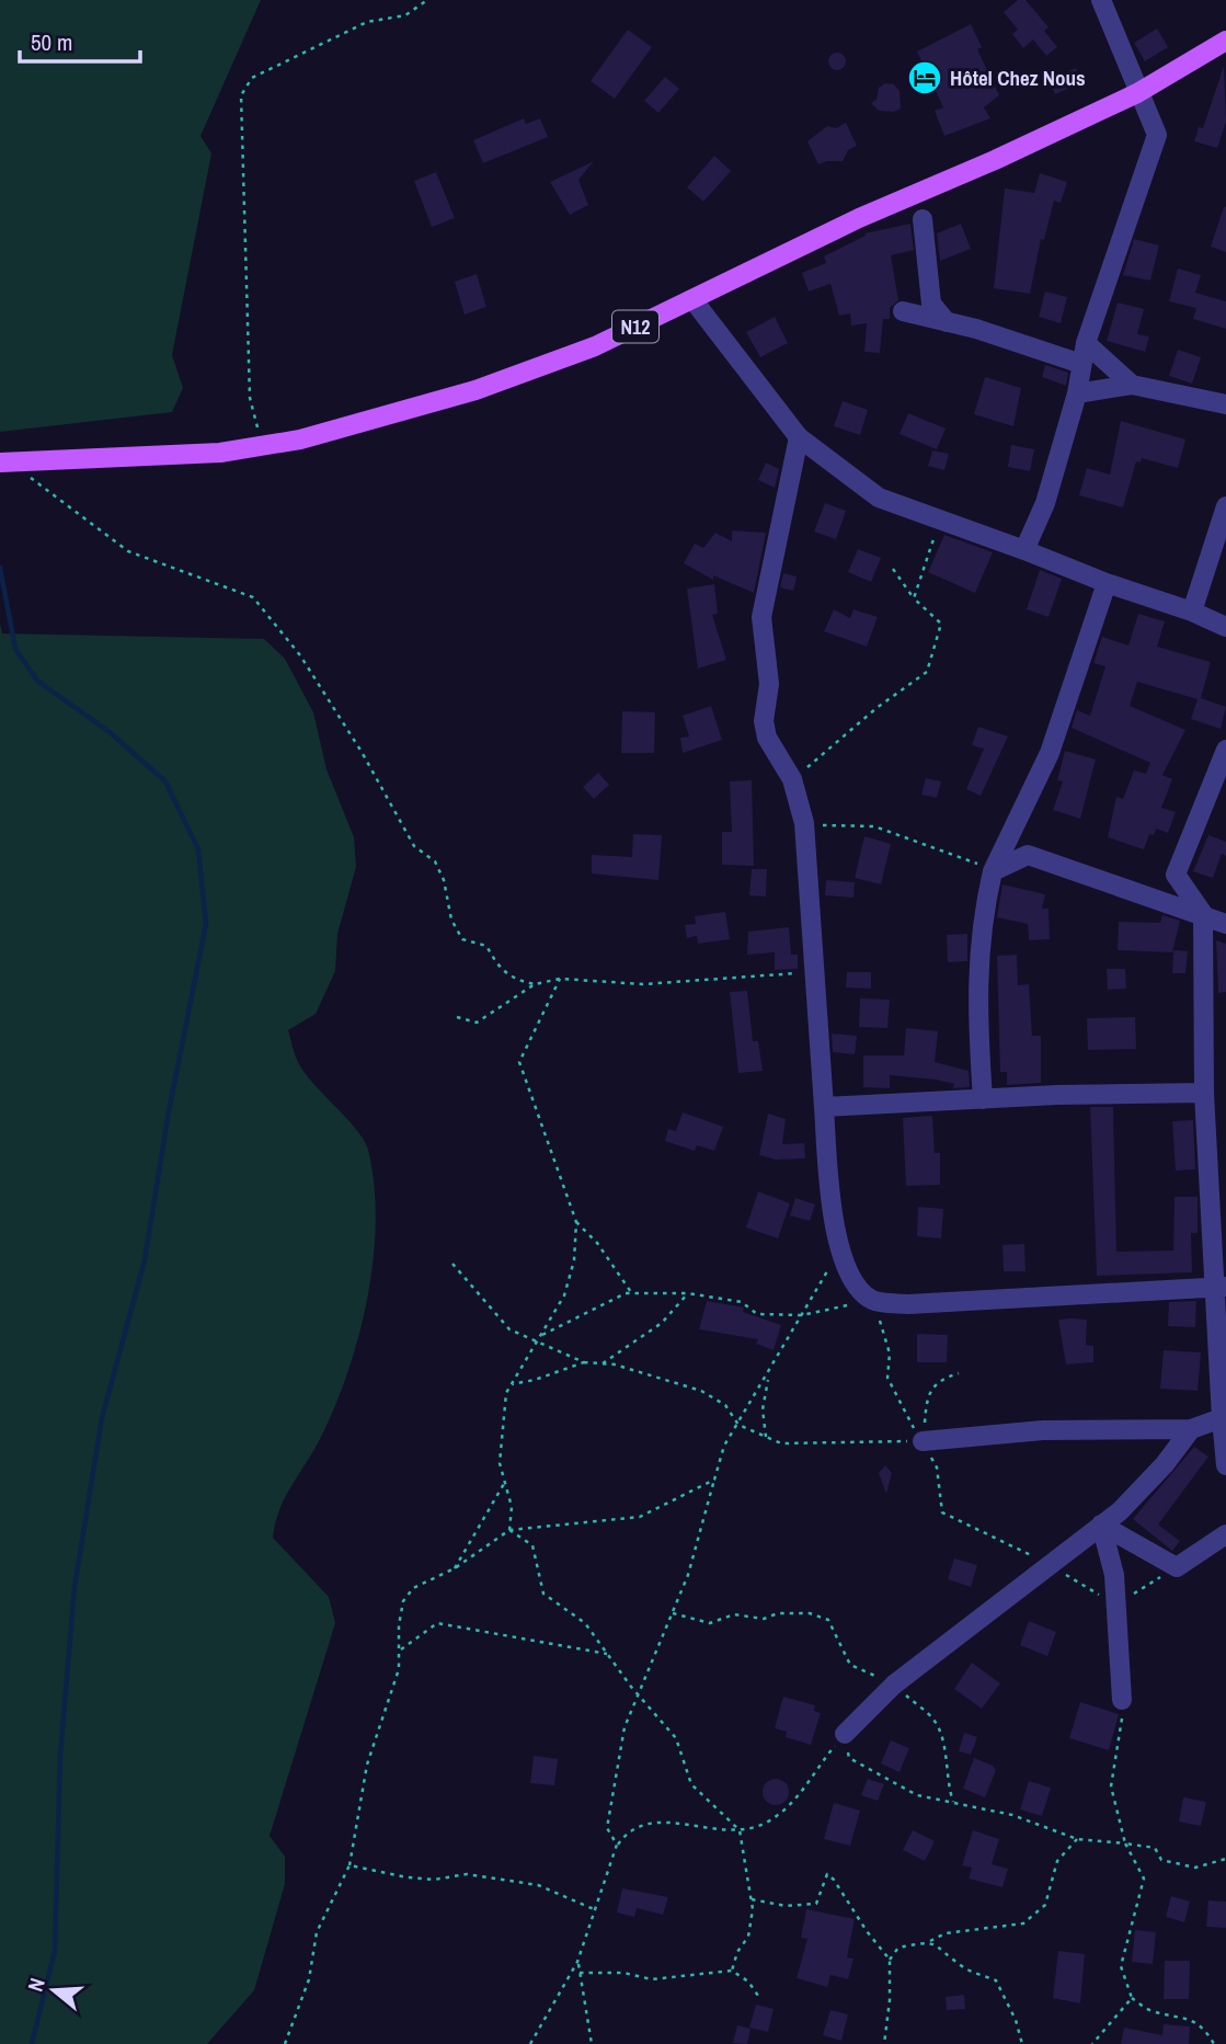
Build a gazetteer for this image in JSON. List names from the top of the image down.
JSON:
{
  "streets": {
    "main road": ["N12"]
  },
  "places": {
    "hotel": ["Hôtel Chez Nous"]
  },
  "scale_bar": "50 m",
  "north": "left"
}
